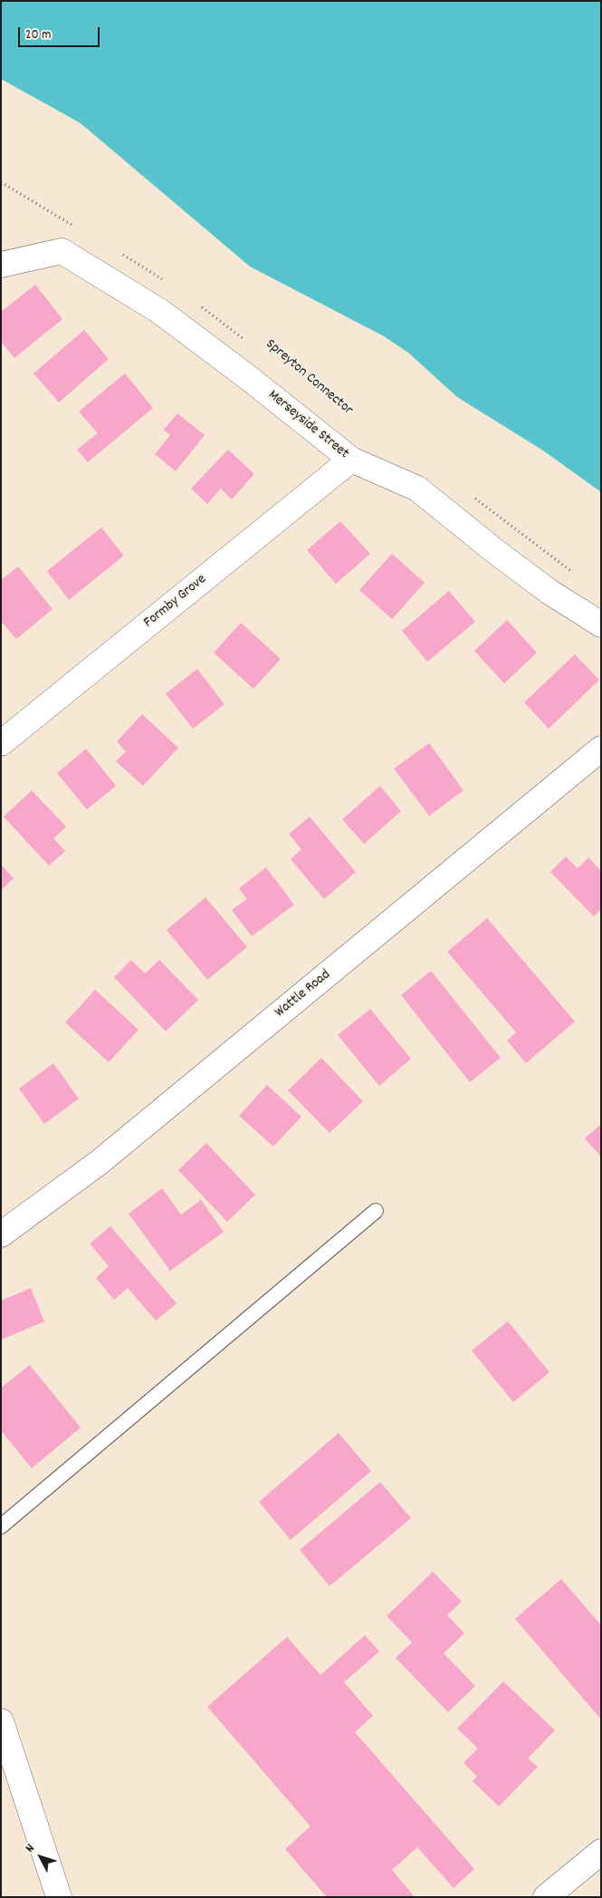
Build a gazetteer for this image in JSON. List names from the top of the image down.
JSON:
{
  "streets": {
    "street": ["Merseyside Street", "Formby Grove", "Wattle Road"],
    "path": ["Spreyton Connector"]
  },
  "crossings": [
    ["Merseyside Street", "Formby Grove"]
  ],
  "scale_bar": "20 m",
  "north": "top left"
}
